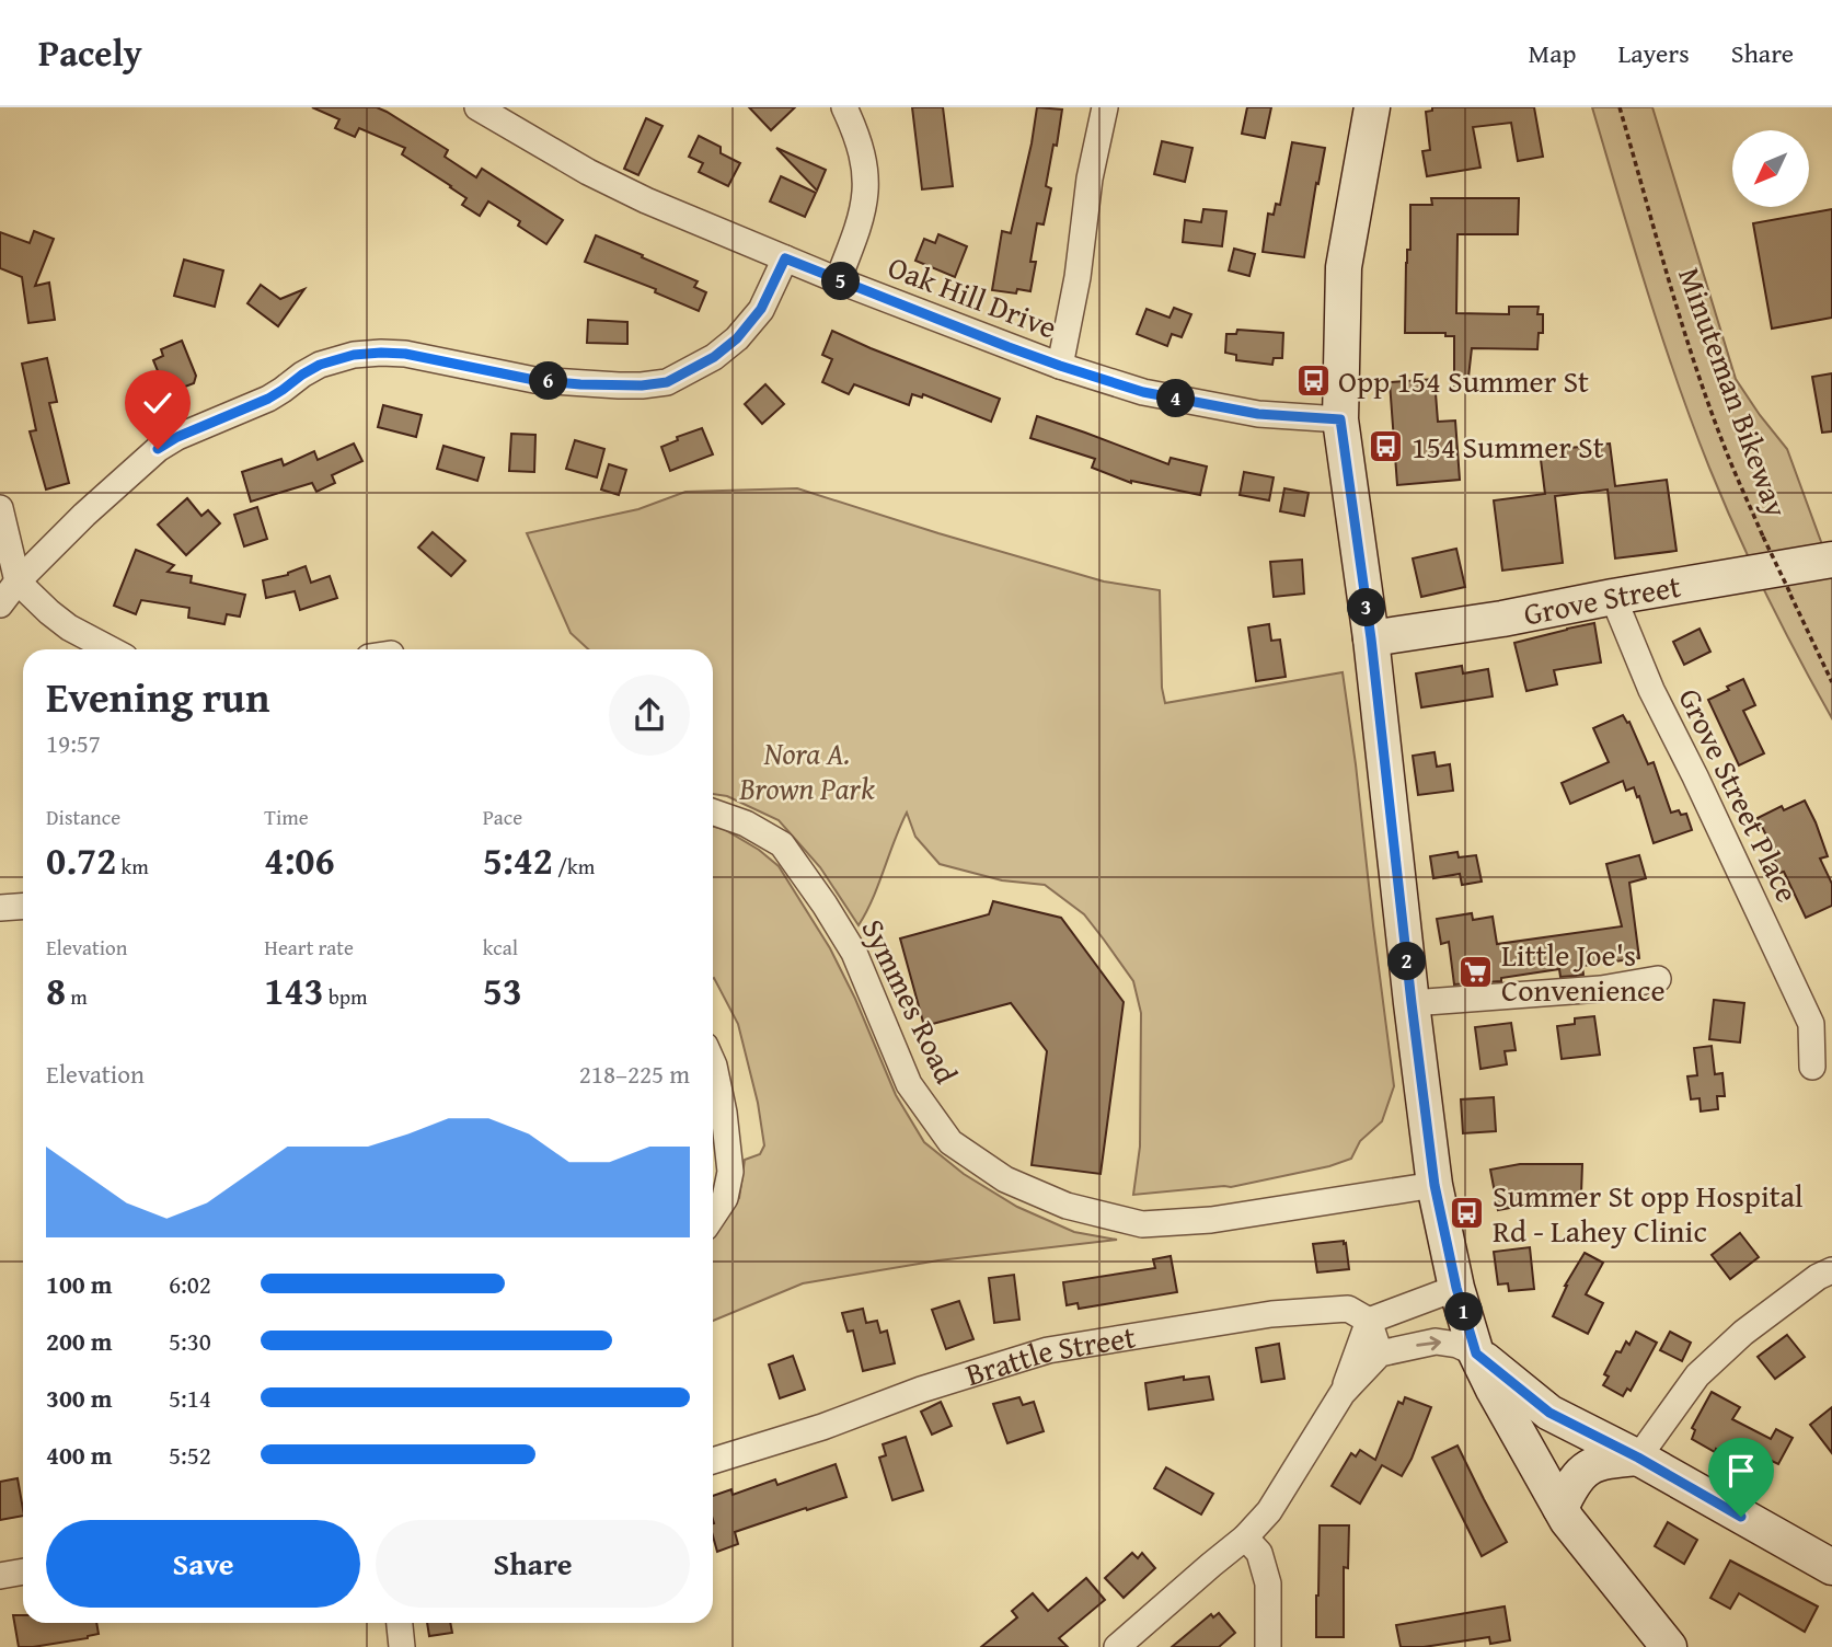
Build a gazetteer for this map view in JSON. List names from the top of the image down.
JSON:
{
  "streets": {
    "main road": ["Grove Street"],
    "street": [
      "Oak Hill Drive",
      "Grove Street Place",
      "Symmes Road",
      "Brattle Street"
    ],
    "path": ["Minuteman Bikeway"]
  },
  "crossings": [
    ["Grove Street", "Grove Street Place"]
  ],
  "parks": ["Nora A. Brown Park"],
  "places": {
    "bus stop": ["Opp 154 Summer St", "154 Summer St", "Summer St opp Hospital Rd - Lahey Clinic"],
    "supermarket": ["Little Joe's Convenience"]
  },
  "north": "bottom left",
  "page": {
    "header": "Pacely",
    "nav": ["Map", "Layers", "Share"],
    "pins": [
      "5",
      "6",
      "4",
      "3",
      "2",
      "1"
    ],
    "heading": ["Evening run", "19:57"],
    "stats": [
      ["Distance", "0.72 km"],
      ["Time", "4:06"],
      ["Pace", "5:42 /km"],
      ["Elevation", "8 m"],
      ["Heart rate", "143 bpm"],
      ["kcal", "53"]
    ],
    "chart": ["Elevation", "218–225 m"],
    "list": [
      {
        "name": "100 m",
        "note": "6:02"
      },
      {
        "name": "200 m",
        "note": "5:30"
      },
      {
        "name": "300 m",
        "note": "5:14"
      },
      {
        "name": "400 m",
        "note": "5:52"
      }
    ],
    "buttons": ["Save", "Share"]
  }
}
